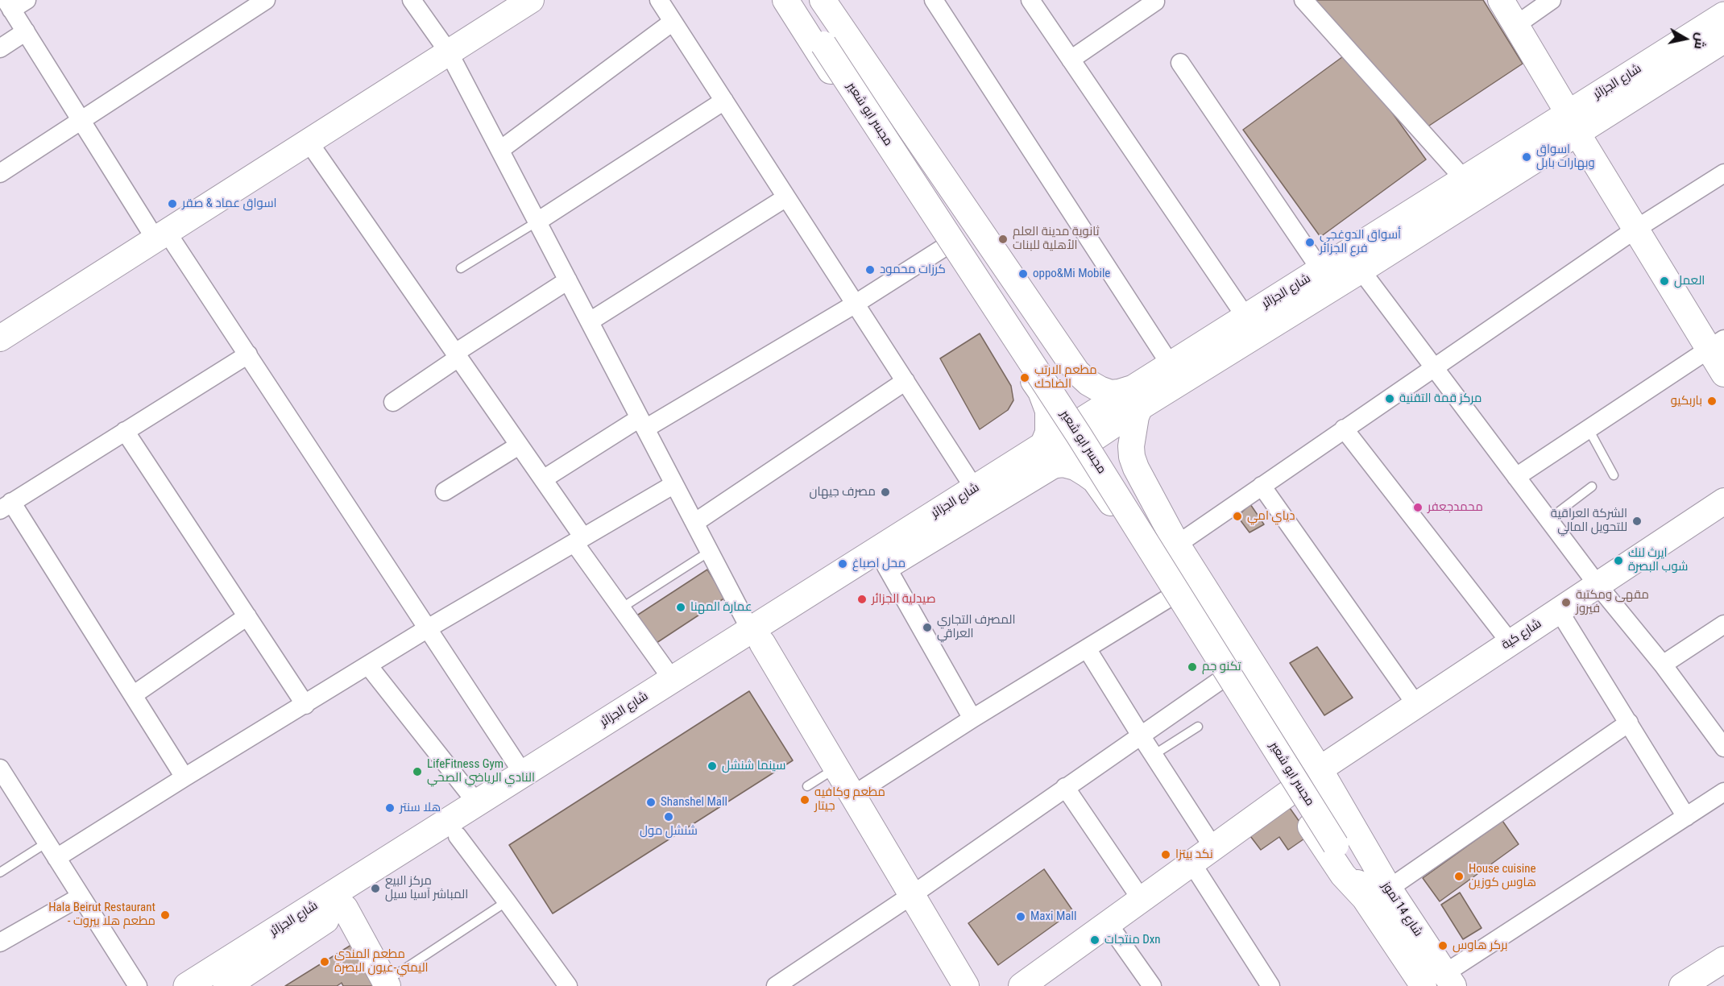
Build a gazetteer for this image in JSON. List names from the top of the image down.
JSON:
{
  "streets": {
    "main road": [
      "شارع الجزائر",
      "مجسر ابو شعير",
      "شارع كية",
      "شارع 14 تموز"
    ]
  },
  "crossings": [
    ["مجسر ابو شعير", "شارع 14 تموز"]
  ],
  "places": [
    "اسواق وبهارات بابل",
    "اسواق عماد & صقر",
    "ثانوية مدينة العلم الأهلية للبنات",
    "أسواق الدوغجي فرع الجزائر",
    "كرزات محمود",
    "oppo&Mi Mobile",
    "العمل",
    "مطعم الارتب الضاحك",
    "مركز قمة التقنية",
    "باربكيو",
    "مصرف جيهان",
    "محمدجعفر",
    "دياي امي",
    "الشركة العراقية للتحويل المالي",
    "ايرث لنك شوب البصرة",
    "محل اصباغ",
    "صيدلية الجزائر",
    "مقهى ومكتبة فيروز",
    "عمارة المهنا",
    "المصرف التجاري العراقي",
    "تكنو جم",
    "سينما شنشل",
    "LifeFitness Gym النادي الرياضي الصحي",
    "مطعم وكافيه جيتار",
    "Shanshel Mall",
    "هلا سنتر",
    "شنشل مول",
    "نكد بيتزا",
    "House cuisine هاوس كوزين",
    "مركز البيع المباشر آسيا سيل",
    "Hala Beirut Restaurant - مطعم هلا بيروت",
    "Maxi Mall",
    "منتجات Dxn",
    "بركر هاوس",
    "مطعم المندي اليمني-عيون البصرة"
  ],
  "north": "right"
}
